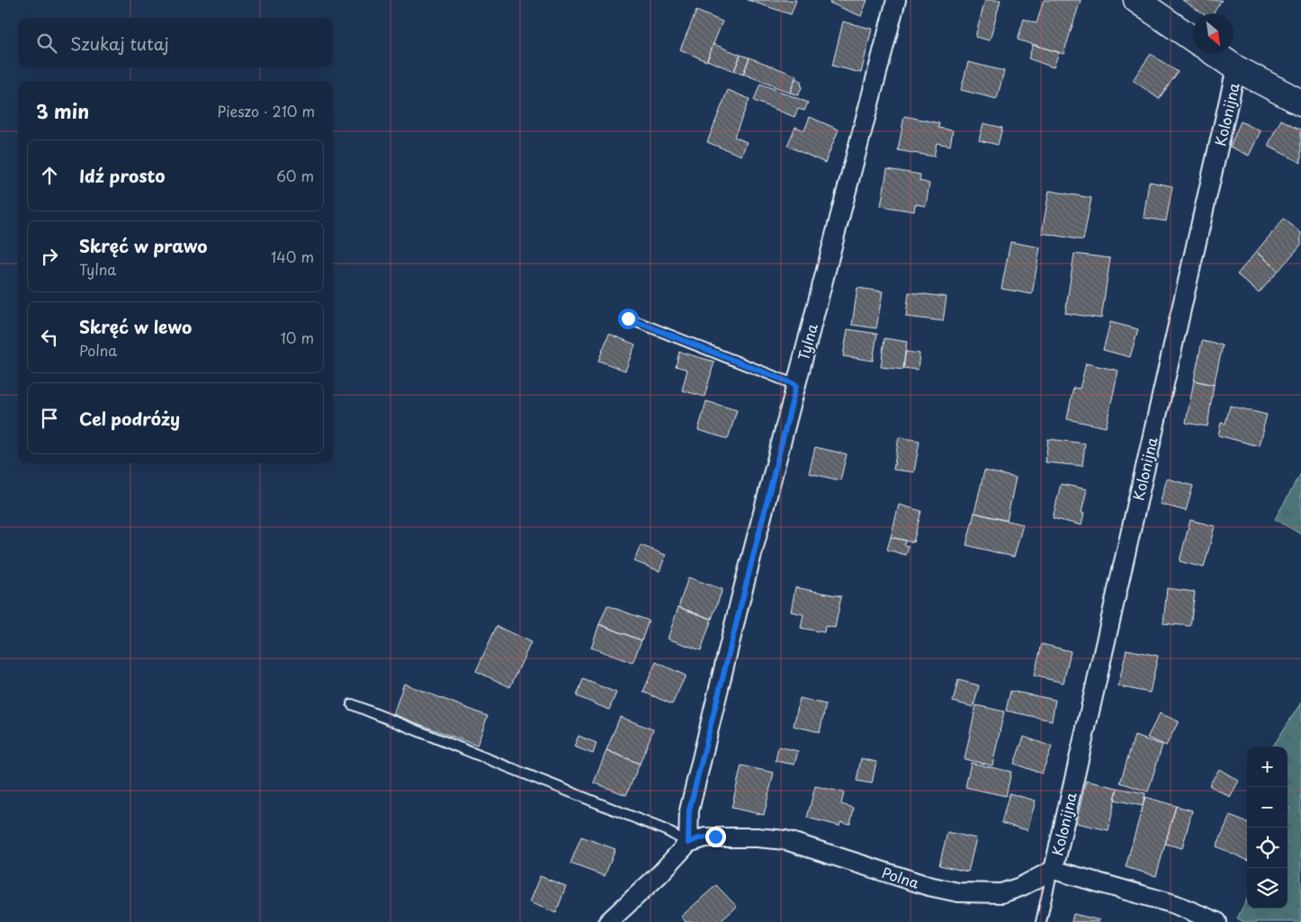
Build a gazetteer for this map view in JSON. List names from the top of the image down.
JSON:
{
  "streets": {
    "street": ["Kolonijna", "Tylna", "Polna"]
  },
  "crossings": [
    ["Kolonijna", "Polna"],
    ["Tylna", "Polna"]
  ],
  "north": "bottom right",
  "page": {
    "search": "Szukaj tutaj",
    "heading": ["3 min", "Pieszo · 210 m"],
    "list": [
      ["Idź prosto", "60 m"],
      ["Skręć w prawo", "Tylna", "140 m"],
      ["Skręć w lewo", "Polna", "10 m"],
      "Cel podróży"
    ],
    "map_buttons": ["+", "−"]
  }
}
